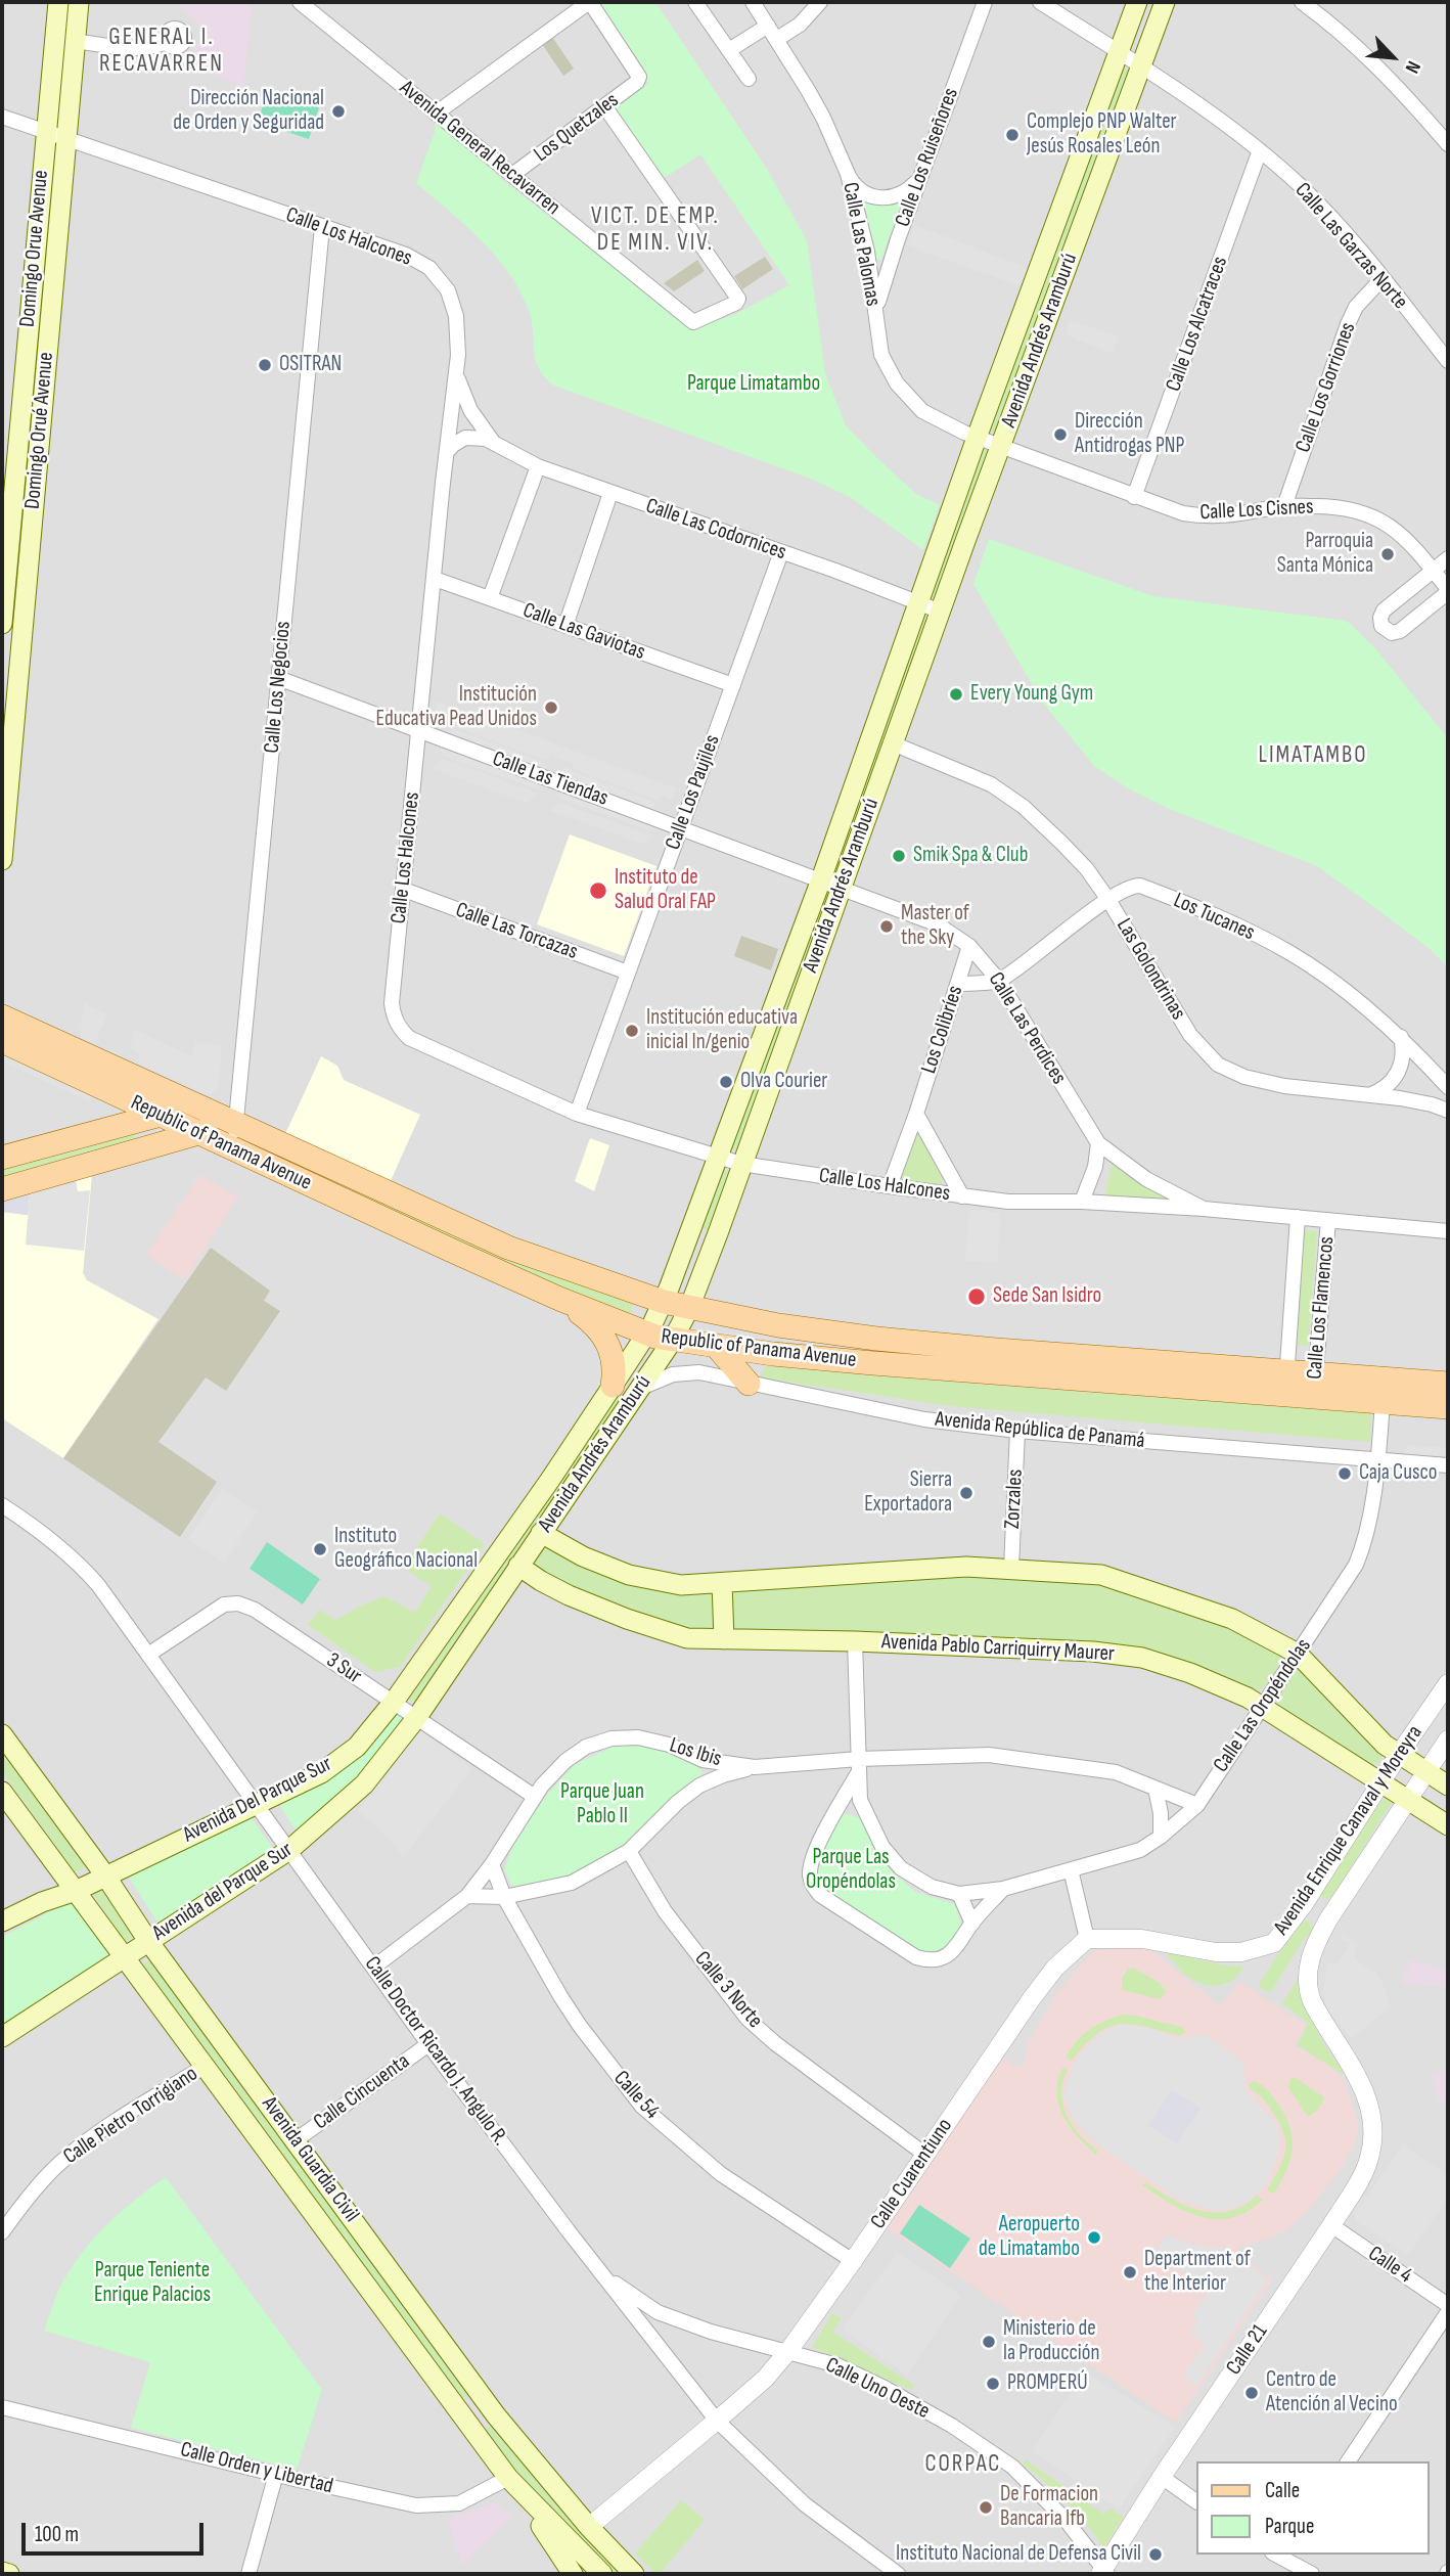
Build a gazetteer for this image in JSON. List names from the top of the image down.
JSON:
{
  "streets": {
    "main road": [
      "Domingo Orue Avenue",
      "Avenida Andrés Aramburú",
      "Domingo Orué Avenue",
      "Republic of Panama Avenue",
      "Avenida Pablo Carriquirry Maurer",
      "Avenida Del Parque Sur",
      "Avenida del Parque Sur",
      "Avenida Guardia Civil"
    ],
    "street": [
      "Los Quetzales",
      "Avenida General Recavarren",
      "Calle Los Ruiseñores",
      "Calle Los Halcones",
      "Calle Las Palomas",
      "Calle Las Garzas Norte",
      "Calle Los Alcatraces",
      "Calle Los Gorriones",
      "Calle Los Cisnes",
      "Calle Las Codornices",
      "Calle Las Gaviotas",
      "Calle Los Negocios",
      "Calle Las Tiendas",
      "Calle Los Paujiles",
      "Los Tucanes",
      "Calle Las Torcazas",
      "Las Golondrinas",
      "Calle Las Perdices",
      "Los Colibríes",
      "Calle Los Flamencos",
      "Avenida República de Panamá",
      "Zorzales",
      "3 Sur",
      "Calle Las Oropéndolas",
      "Los Ibis",
      "Avenida Enrique Canaval y Moreyra",
      "Calle 3 Norte",
      "Calle Doctor Ricardo J. Angulo R.",
      "Calle Cincuenta",
      "Calle 54",
      "Calle Pietro Torrigiano",
      "Calle Cuarentiuno",
      "Calle 4",
      "Calle 21",
      "Calle Uno Oeste",
      "Calle Orden y Libertad"
    ]
  },
  "crossings": [
    ["Los Quetzales", "Avenida General Recavarren"],
    ["Calle Los Ruiseñores", "Calle Las Palomas"],
    ["Calle Los Halcones", "Domingo Orue Avenue"],
    ["Calle Los Halcones", "Avenida Andrés Aramburú"],
    ["Calle Los Halcones", "Domingo Orué Avenue"],
    ["Calle Los Halcones", "Calle Las Codornices"],
    ["Calle Los Halcones", "Calle Las Gaviotas"],
    ["Calle Los Halcones", "Calle Los Negocios"],
    ["Calle Los Halcones", "Calle Las Tiendas"],
    ["Calle Los Halcones", "Calle Los Paujiles"],
    ["Calle Los Halcones", "Calle Las Torcazas"],
    ["Calle Los Halcones", "Calle Las Perdices"],
    ["Calle Los Halcones", "Los Colibríes"],
    ["Calle Las Palomas", "Avenida Andrés Aramburú"],
    ["Calle Las Palomas", "Calle Los Cisnes"],
    ["Calle Las Garzas Norte", "Calle Los Alcatraces"],
    ["Calle Las Garzas Norte", "Avenida Andrés Aramburú"],
    ["Calle Las Garzas Norte", "Calle Los Gorriones"],
    ["Calle Los Alcatraces", "Calle Los Cisnes"],
    ["Avenida Andrés Aramburú", "Calle Los Cisnes"],
    ["Avenida Andrés Aramburú", "Calle Las Codornices"],
    ["Avenida Andrés Aramburú", "Calle Las Tiendas"],
    ["Avenida Andrés Aramburú", "Las Golondrinas"],
    ["Avenida Andrés Aramburú", "Calle Las Perdices"],
    ["Avenida Andrés Aramburú", "Republic of Panama Avenue"],
    ["Avenida Andrés Aramburú", "Avenida República de Panamá"],
    ["Avenida Andrés Aramburú", "Avenida Pablo Carriquirry Maurer"],
    ["Avenida Andrés Aramburú", "3 Sur"],
    ["Avenida Andrés Aramburú", "Avenida Del Parque Sur"],
    ["Avenida Andrés Aramburú", "Avenida del Parque Sur"],
    ["Calle Los Gorriones", "Calle Los Cisnes"],
    ["Calle Las Codornices", "Calle Los Paujiles"],
    ["Calle Las Gaviotas", "Calle Los Paujiles"],
    ["Calle Los Negocios", "Calle Las Tiendas"],
    ["Calle Los Negocios", "Republic of Panama Avenue"],
    ["Calle Las Tiendas", "Calle Los Paujiles"],
    ["Calle Las Tiendas", "Calle Las Perdices"],
    ["Calle Los Paujiles", "Calle Las Torcazas"],
    ["Los Tucanes", "Las Golondrinas"],
    ["Los Tucanes", "Calle Las Perdices"],
    ["Calle Las Perdices", "Los Colibríes"],
    ["Calle Las Perdices", "Calle Los Flamencos"],
    ["Republic of Panama Avenue", "Calle Los Flamencos"],
    ["Republic of Panama Avenue", "Calle Las Oropéndolas"],
    ["Avenida República de Panamá", "Zorzales"],
    ["Avenida República de Panamá", "Calle Las Oropéndolas"],
    ["Avenida Pablo Carriquirry Maurer", "Calle Las Oropéndolas"],
    ["Avenida Pablo Carriquirry Maurer", "Avenida Enrique Canaval y Moreyra"],
    ["3 Sur", "Los Ibis"],
    ["3 Sur", "Avenida Del Parque Sur"],
    ["3 Sur", "Avenida del Parque Sur"],
    ["3 Sur", "Calle Doctor Ricardo J. Angulo R."],
    ["Calle Las Oropéndolas", "Los Ibis"],
    ["Los Ibis", "Calle Doctor Ricardo J. Angulo R."],
    ["Los Ibis", "Calle 54"],
    ["Avenida Del Parque Sur", "Calle Doctor Ricardo J. Angulo R."],
    ["Avenida Del Parque Sur", "Avenida Guardia Civil"],
    ["Avenida Enrique Canaval y Moreyra", "Calle Cuarentiuno"],
    ["Avenida Enrique Canaval y Moreyra", "Calle 21"],
    ["Avenida del Parque Sur", "Calle Doctor Ricardo J. Angulo R."],
    ["Avenida del Parque Sur", "Avenida Guardia Civil"],
    ["Calle 3 Norte", "Calle Cuarentiuno"],
    ["Calle Doctor Ricardo J. Angulo R.", "Calle Cincuenta"],
    ["Calle Doctor Ricardo J. Angulo R.", "Calle Cuarentiuno"],
    ["Calle Doctor Ricardo J. Angulo R.", "Calle Uno Oeste"],
    ["Calle Cincuenta", "Avenida Guardia Civil"],
    ["Calle 54", "Calle Cuarentiuno"],
    ["Calle Pietro Torrigiano", "Avenida Guardia Civil"],
    ["Avenida Guardia Civil", "Calle Cuarentiuno"],
    ["Avenida Guardia Civil", "Calle Orden y Libertad"],
    ["Calle Cuarentiuno", "Calle Uno Oeste"],
    ["Calle 4", "Calle 21"],
    ["Calle 21", "Calle Uno Oeste"]
  ],
  "districts": [
    "GENERAL I. RECAVARREN",
    "VICT. DE EMP. DE MIN. VIV.",
    "LIMATAMBO",
    "CORPAC"
  ],
  "parks": [
    "Parque Limatambo",
    "Parque Juan Pablo II",
    "Parque Las Oropéndolas",
    "Parque Teniente Enrique Palacios"
  ],
  "places": [
    "Dirección Nacional de Orden y Seguridad",
    "Complejo PNP Walter Jesús Rosales León",
    "OSITRAN",
    "Dirección Antidrogas PNP",
    "Parroquia Santa Mónica",
    "Every Young Gym",
    "Institución Educativa Pead Unidos",
    "Smik Spa & Club",
    "Instituto de Salud Oral FAP",
    "Master of the Sky",
    "Institución educativa inicial In/genio",
    "Olva Courier",
    "Sede San Isidro",
    "Caja Cusco",
    "Sierra Exportadora",
    "Instituto Geográfico Nacional",
    "Aeropuerto de Limatambo",
    "Department of the Interior",
    "Ministerio de la Producción",
    "PROMPERÚ",
    "Centro de Atención al Vecino",
    "De Formacion Bancaria Ifb",
    "Instituto Nacional de Defensa Civil"
  ],
  "legend": ["Calle", "Parque"],
  "scale_bar": "100 m",
  "north": "bottom right"
}
